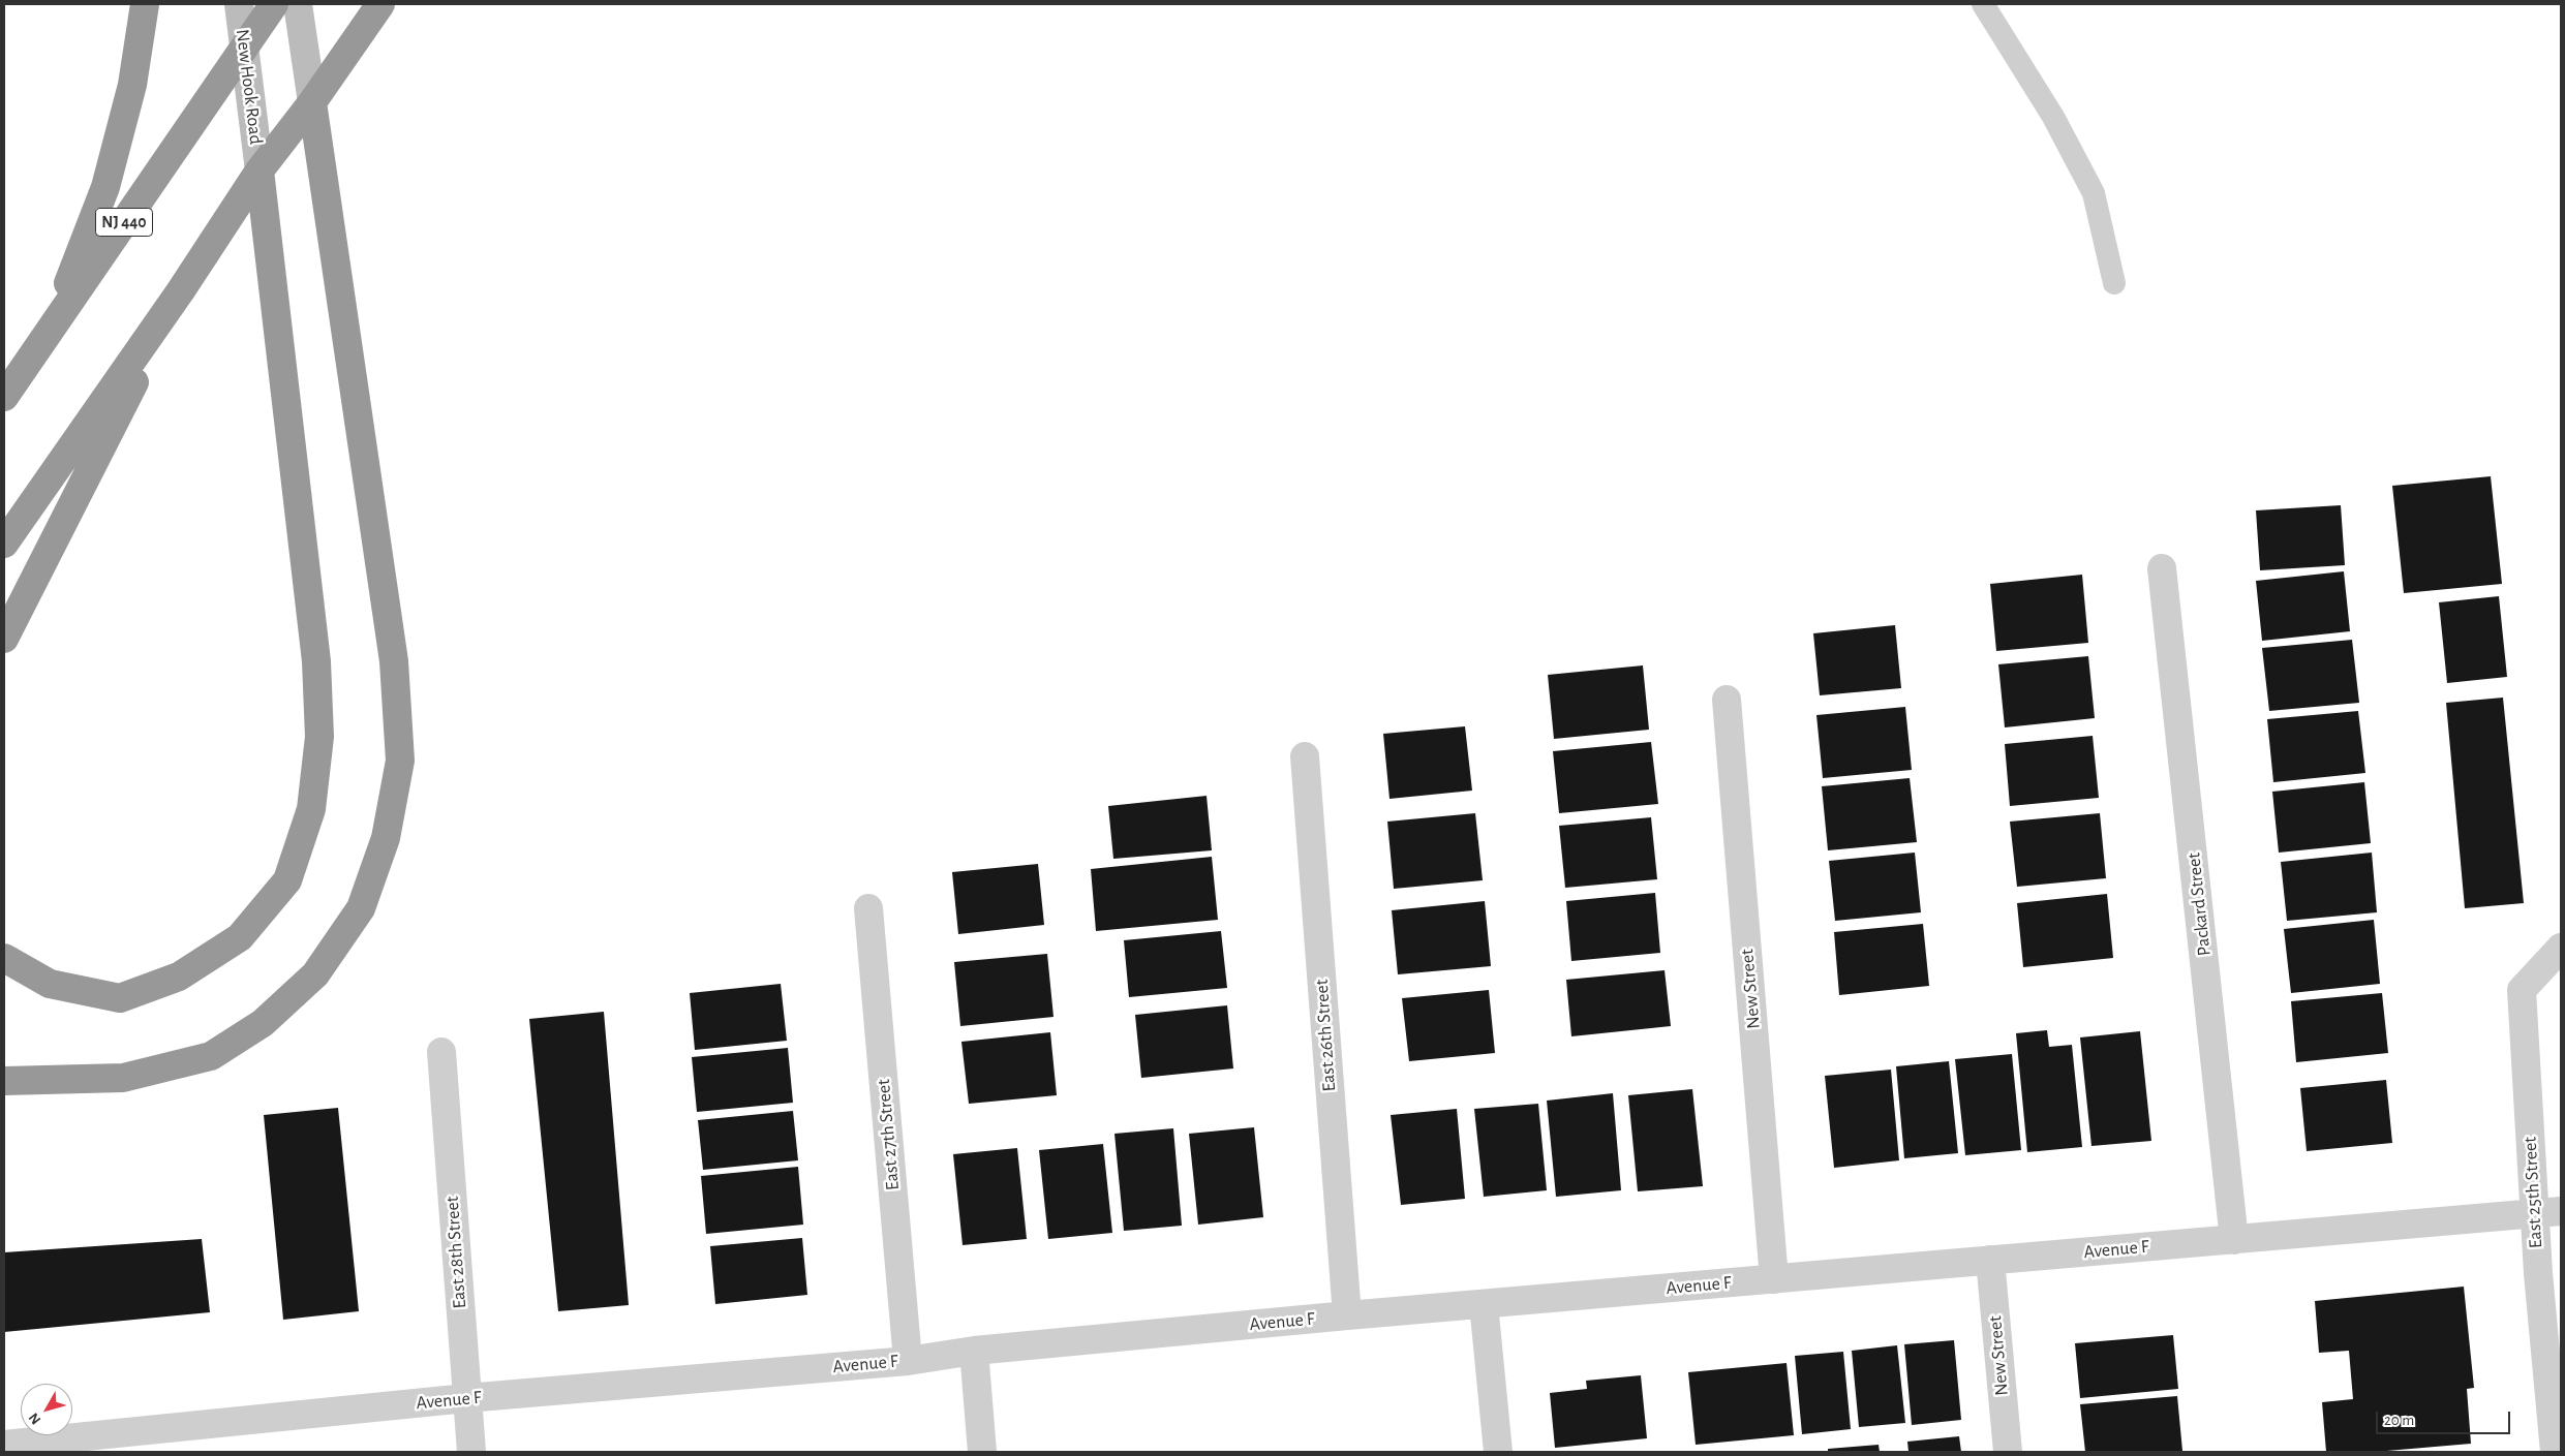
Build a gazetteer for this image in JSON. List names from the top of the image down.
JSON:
{
  "streets": {
    "highway": ["NJ 440"],
    "street": [
      "New Hook Road",
      "Packard Street",
      "New Street",
      "East 26th Street",
      "East 27th Street",
      "East 25th Street",
      "Avenue F",
      "East 28th Street"
    ]
  },
  "crossings": [
    ["New Hook Road", "NJ 440"],
    ["Packard Street", "Avenue F"],
    ["New Street", "Avenue F"],
    ["East 26th Street", "Avenue F"],
    ["East 27th Street", "Avenue F"],
    ["East 25th Street", "Avenue F"],
    ["Avenue F", "East 28th Street"]
  ],
  "scale_bar": "20 m",
  "north": "bottom left"
}
